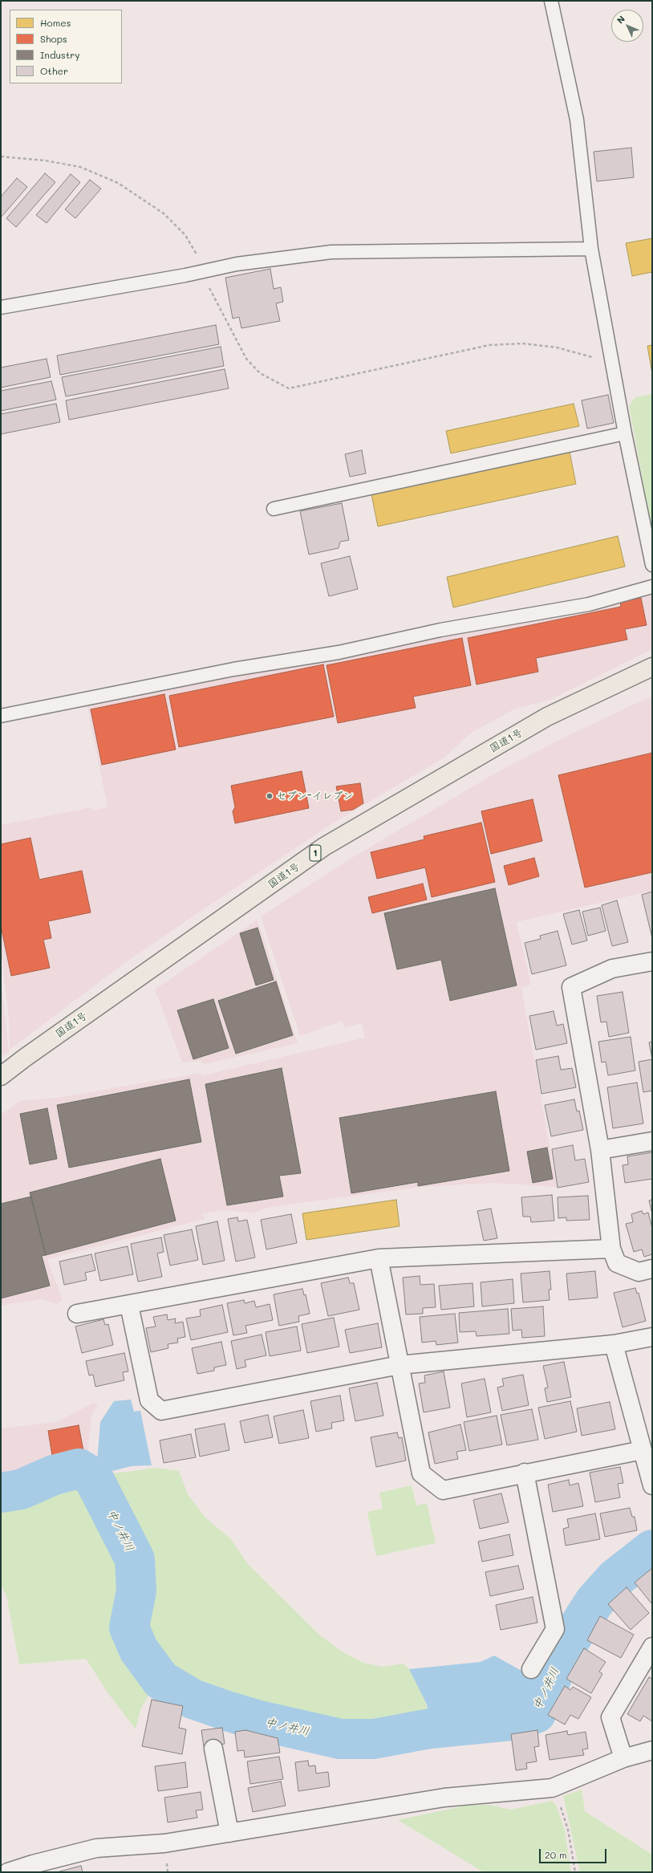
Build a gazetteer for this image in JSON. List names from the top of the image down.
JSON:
{
  "streets": {
    "highway": ["国道1号", "1"]
  },
  "water": ["中ノ井川"],
  "places": ["セブン-イレブン"],
  "legend": [
    "Homes",
    "Shops",
    "Industry",
    "Other"
  ],
  "scale_bar": "20 m",
  "north": "top left"
}
